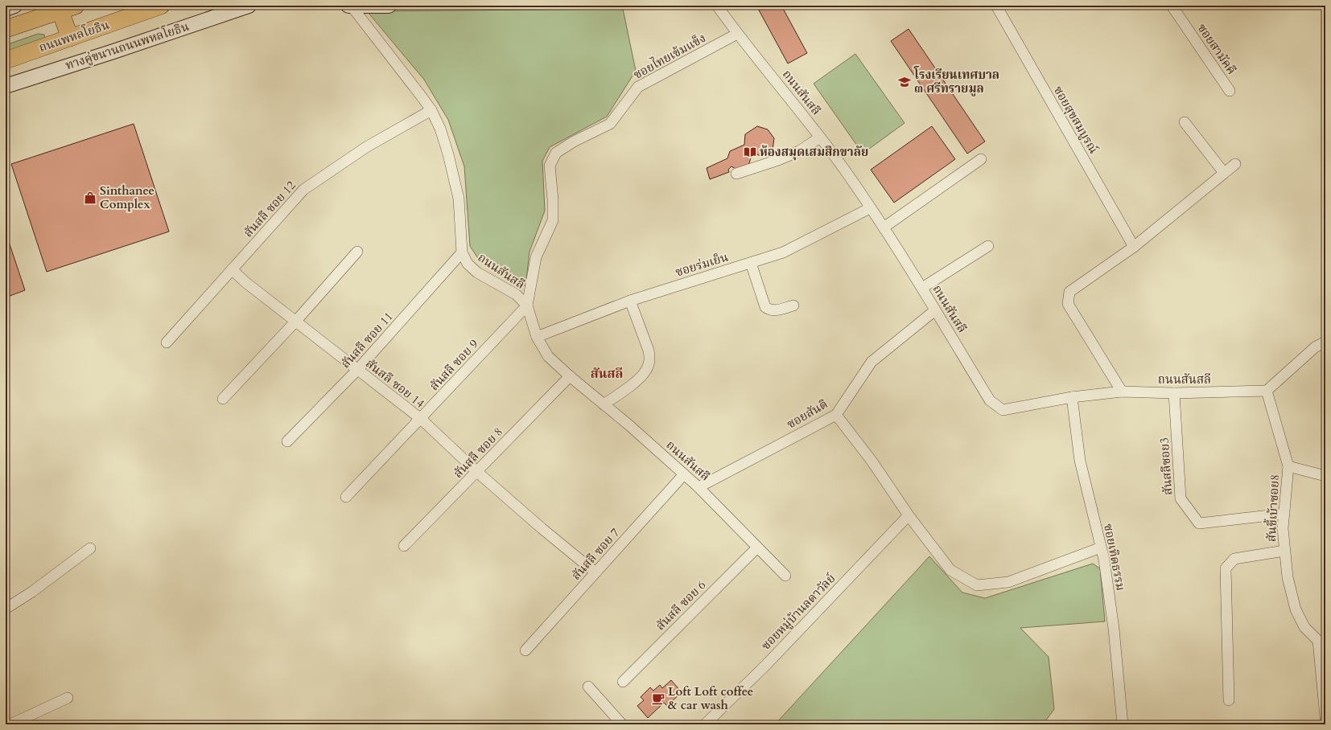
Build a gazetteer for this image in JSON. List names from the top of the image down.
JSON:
{
  "streets": {
    "main road": ["ถนนพหลโยธิน", "ทางคู่ขนานถนนพหลโยธิน"],
    "street": [
      "ซอยสามัคคี",
      "ซอยไทยเข้มแข็ง",
      "ถนนสันสลี",
      "ซอยสุขสมบูรณ์",
      "สันสลี ซอย 12",
      "ซอยร่มเย็น",
      "สันสลี ซอย 11",
      "สันสลี ซอย 9",
      "สันสลี ซอย 14",
      "ซอยสันติ",
      "สันสลี ซอย 8",
      "สันสลีซอย3",
      "สันขี้เบ้าซอย8",
      "สันสลี ซอย 7",
      "ซอยเทิดธรรม",
      "สันสลี ซอย 6",
      "ซอยหมู่บ้านลดาวัลย์"
    ]
  },
  "crossings": [
    ["ซอยไทยเข้มแข็ง", "ถนนสันสลี"],
    ["ซอยไทยเข้มแข็ง", "สันสลี ซอย 9"],
    ["ถนนสันสลี", "สันสลี ซอย 12"],
    ["ถนนสันสลี", "ซอยร่มเย็น"],
    ["ถนนสันสลี", "สันสลี ซอย 11"],
    ["ถนนสันสลี", "สันสลี ซอย 9"],
    ["ถนนสันสลี", "ซอยสันติ"],
    ["ถนนสันสลี", "สันสลี ซอย 8"],
    ["ถนนสันสลี", "สันสลีซอย3"],
    ["ถนนสันสลี", "สันขี้เบ้าซอย8"],
    ["ถนนสันสลี", "สันสลี ซอย 7"],
    ["ถนนสันสลี", "ซอยเทิดธรรม"],
    ["ถนนสันสลี", "สันสลี ซอย 6"],
    ["สันสลี ซอย 12", "สันสลี ซอย 14"],
    ["สันสลี ซอย 11", "สันสลี ซอย 14"],
    ["สันสลี ซอย 9", "สันสลี ซอย 14"],
    ["สันสลี ซอย 14", "สันสลี ซอย 8"],
    ["สันสลี ซอย 14", "สันสลี ซอย 7"],
    ["สันสลีซอย3", "สันขี้เบ้าซอย8"]
  ],
  "districts": ["สันสลี"],
  "places": {
    "school or university": ["โรงเรียนเทศบาล ๓ ศรีทรายมูล"],
    "library": ["ห้องสมุดเสมสิกขาลัย"],
    "shop": ["Sinthanee Complex"],
    "cafe": ["Loft Loft coffee & car wash"]
  }
}
